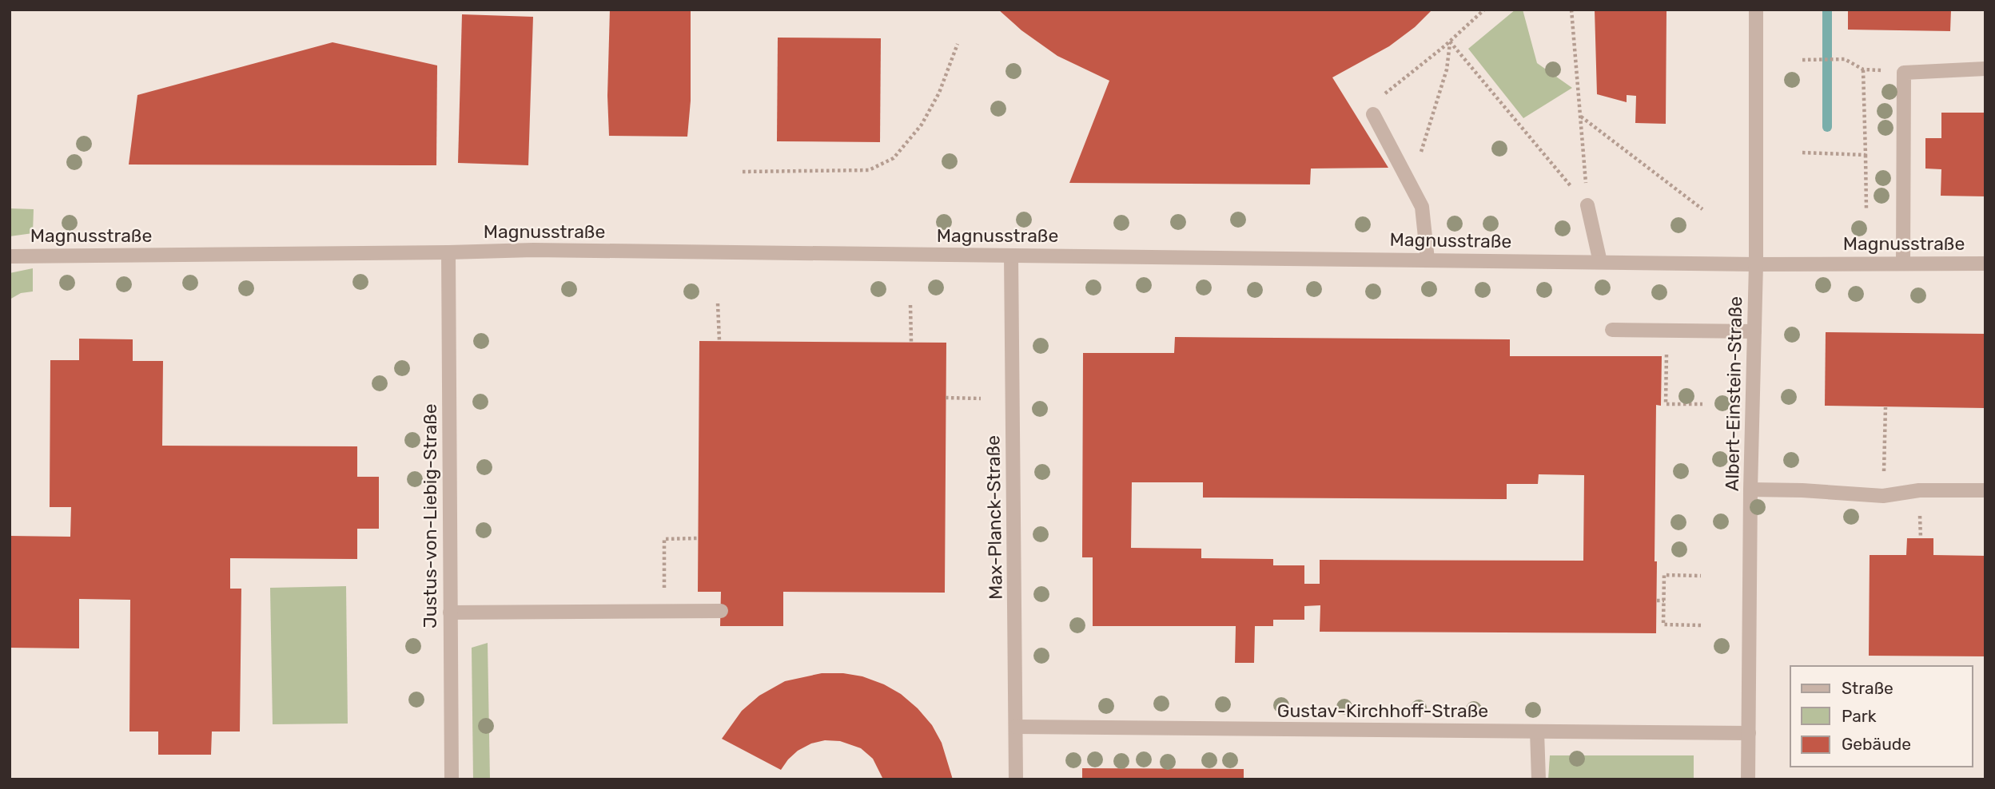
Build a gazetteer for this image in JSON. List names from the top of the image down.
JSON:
{
  "streets": {
    "street": [
      "Magnusstraße",
      "Albert-Einstein-Straße",
      "Justus-von-Liebig-Straße",
      "Max-Planck-Straße",
      "Gustav-Kirchhoff-Straße"
    ]
  },
  "crossings": [
    ["Magnusstraße", "Albert-Einstein-Straße"],
    ["Magnusstraße", "Justus-von-Liebig-Straße"],
    ["Magnusstraße", "Max-Planck-Straße"],
    ["Albert-Einstein-Straße", "Gustav-Kirchhoff-Straße"],
    ["Max-Planck-Straße", "Gustav-Kirchhoff-Straße"]
  ],
  "legend": ["Straße", "Park", "Gebäude"]
}
